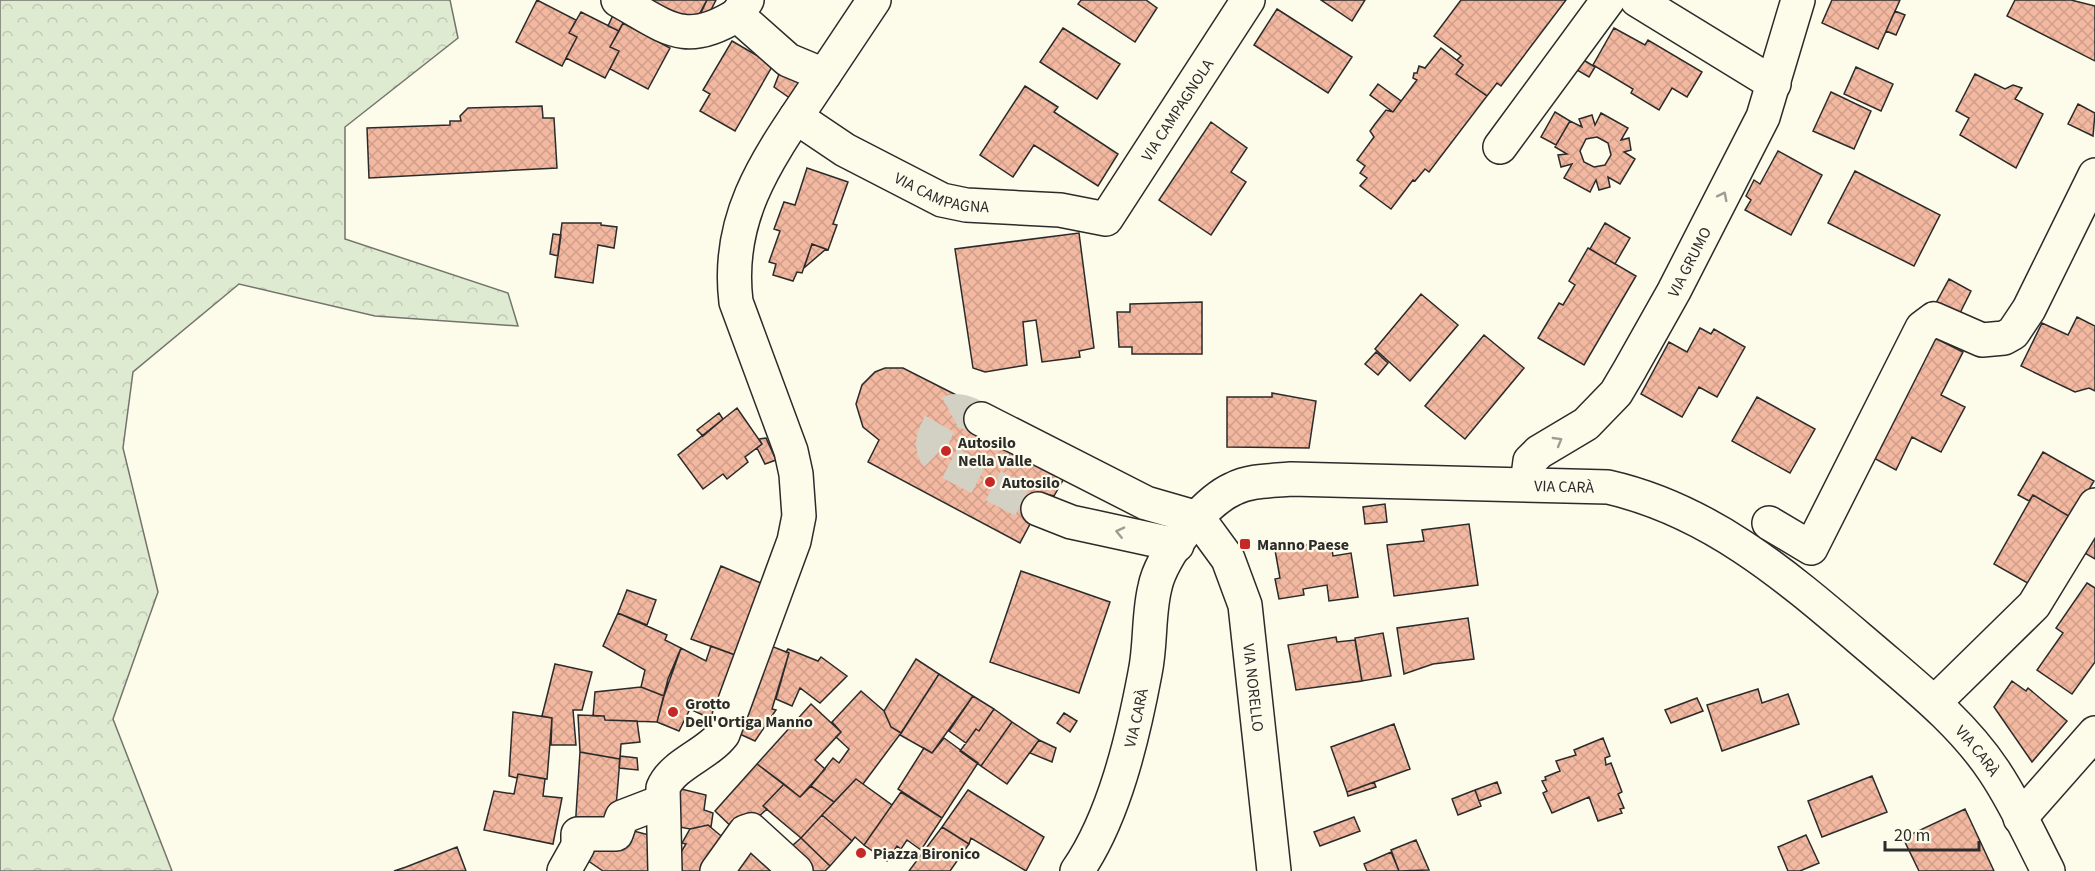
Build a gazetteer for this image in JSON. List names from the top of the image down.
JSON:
{
  "streets": {
    "street": [
      "VIA CAMPAGNOLA",
      "VIA CAMPAGNA",
      "VIA GRUMO",
      "VIA CARÀ",
      "VIA NORELLO"
    ]
  },
  "crossings": [
    ["VIA CAMPAGNOLA", "VIA CAMPAGNA"],
    ["VIA GRUMO", "VIA CARÀ"],
    ["VIA CARÀ", "VIA NORELLO"]
  ],
  "places": {
    "other": [
      "Autosilo Nella Valle",
      "Autosilo",
      "Grotto Dell'Ortiga Manno",
      "Piazza Bironico"
    ],
    "transit": ["Manno Paese"]
  },
  "scale_bar": "20 m"
}
